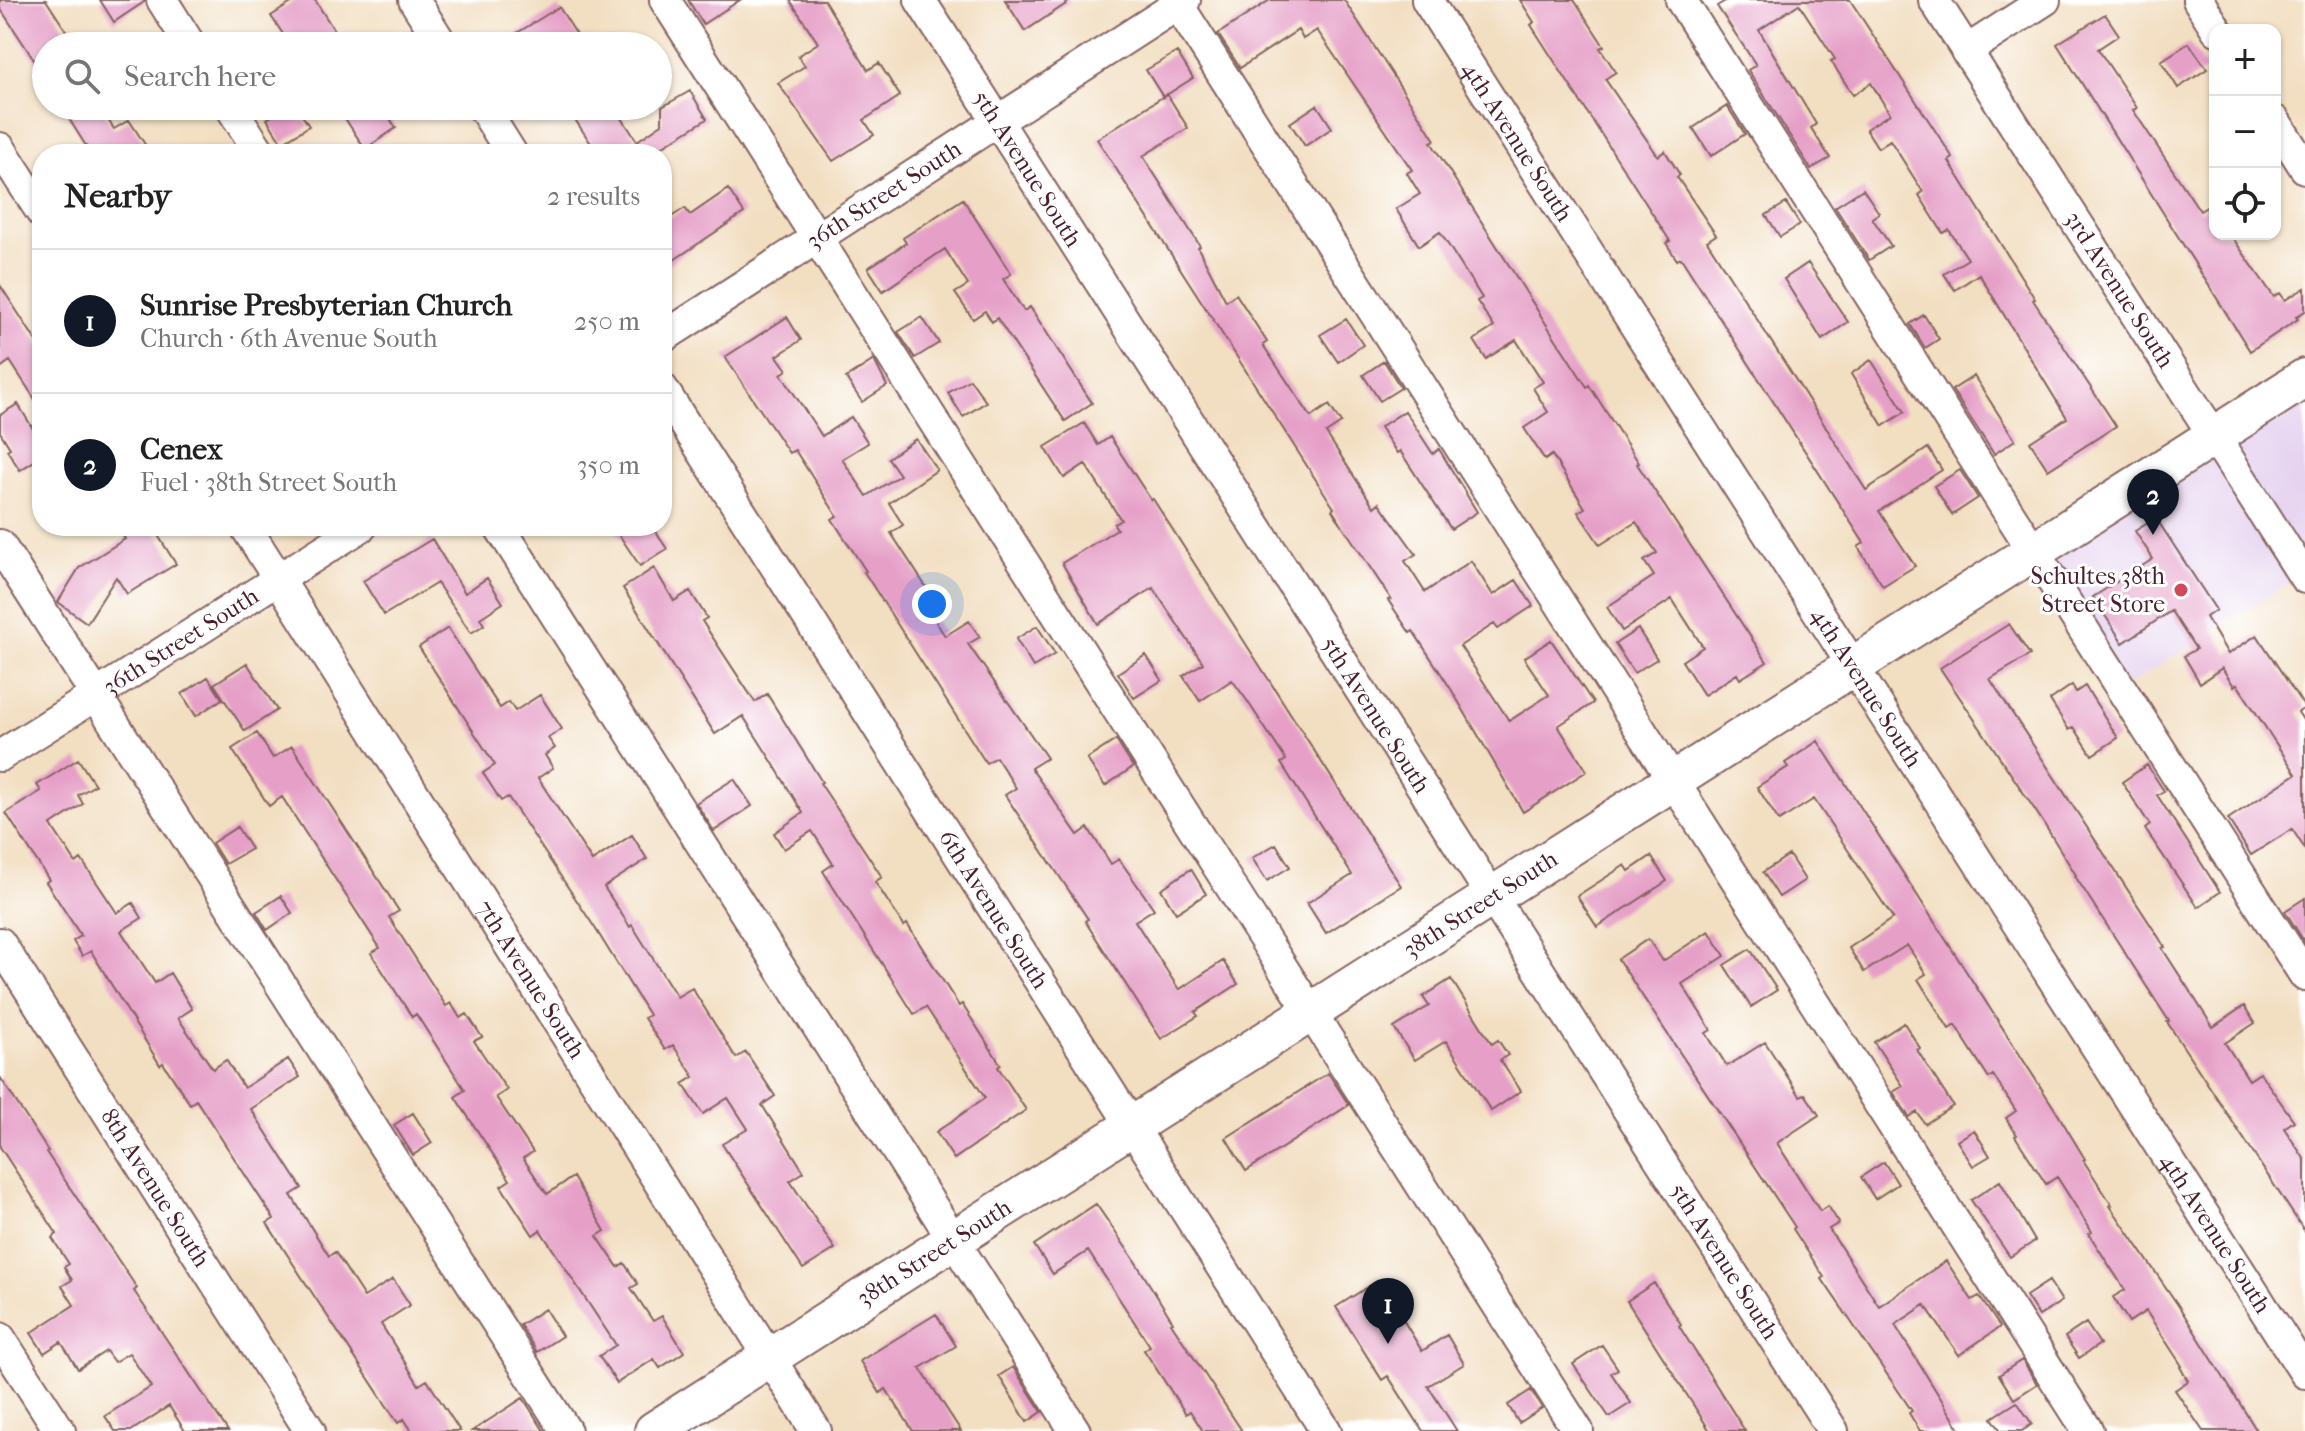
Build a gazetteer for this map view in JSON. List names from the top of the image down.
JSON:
{
  "streets": {
    "main road": ["38th Street South"],
    "street": [
      "4th Avenue South",
      "5th Avenue South",
      "36th Street South",
      "3rd Avenue South",
      "6th Avenue South",
      "7th Avenue South",
      "8th Avenue South"
    ]
  },
  "crossings": [
    ["4th Avenue South", "38th Street South"],
    ["5th Avenue South", "36th Street South"],
    ["5th Avenue South", "38th Street South"],
    ["36th Street South", "7th Avenue South"],
    ["3rd Avenue South", "38th Street South"],
    ["38th Street South", "6th Avenue South"],
    ["38th Street South", "7th Avenue South"]
  ],
  "places": ["Schultes 38th Street Store"],
  "page": {
    "map_buttons": ["+", "−"],
    "search": "Search here",
    "heading": ["Nearby", "2 results"],
    "list": [
      {
        "mark": "1",
        "name": "Sunrise Presbyterian Church",
        "note": "Church · 6th Avenue South",
        "value": "250 m"
      },
      {
        "mark": "2",
        "name": "Cenex",
        "note": "Fuel · 38th Street South",
        "value": "350 m"
      }
    ],
    "pins": ["2", "1"]
  }
}
